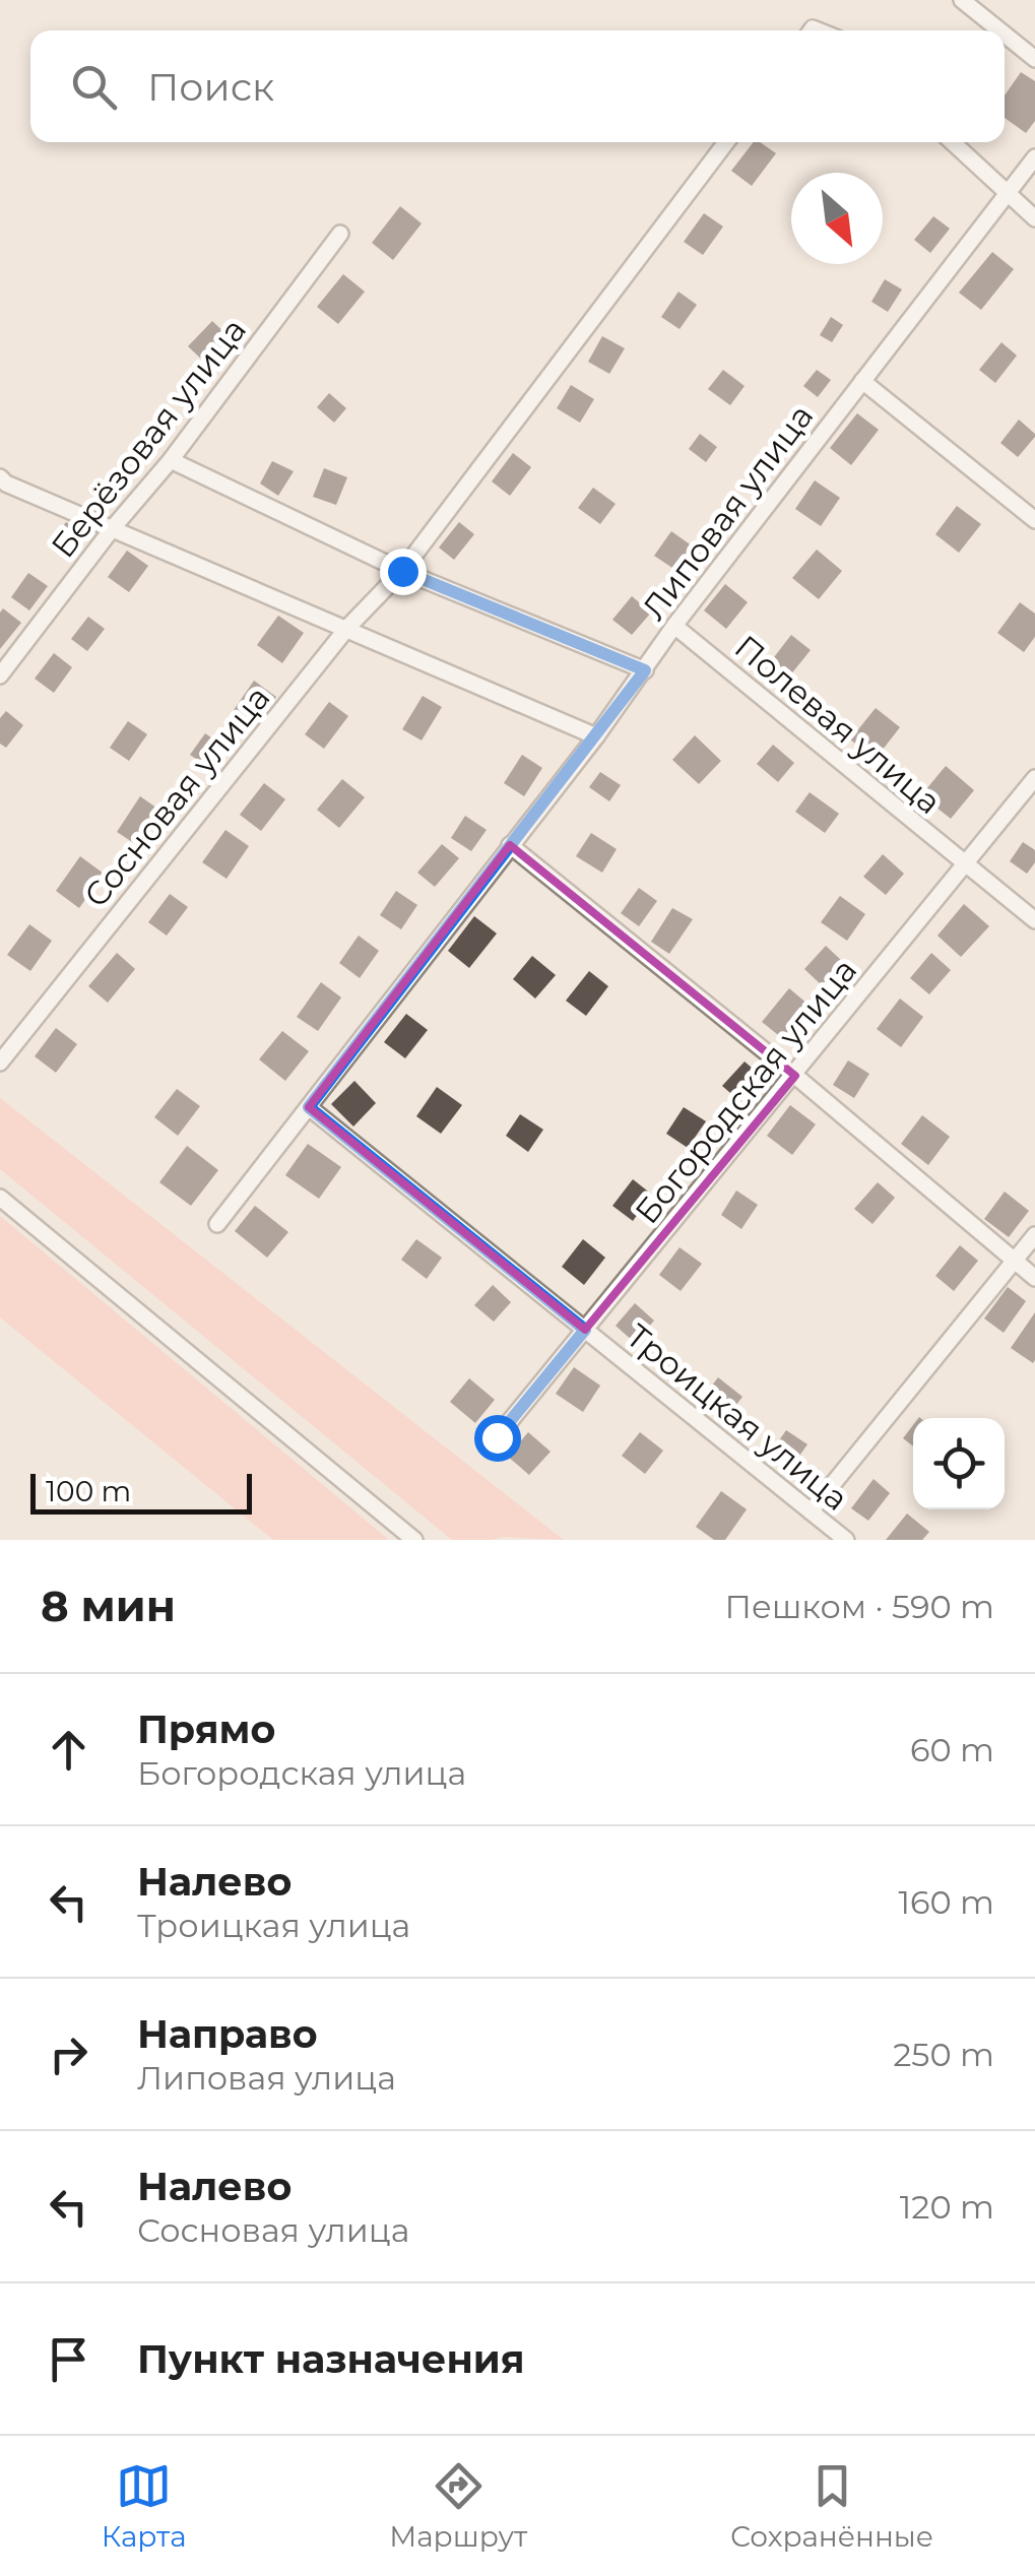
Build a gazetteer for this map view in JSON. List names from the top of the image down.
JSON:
{
  "streets": {
    "street": [
      "Берёзовая улица",
      "Липовая улица",
      "Полевая улица",
      "Сосновая улица",
      "Богородская улица",
      "Троицкая улица"
    ]
  },
  "crossings": [
    ["Липовая улица", "Полевая улица"],
    ["Липовая улица", "Троицкая улица"],
    ["Полевая улица", "Богородская улица"],
    ["Богородская улица", "Троицкая улица"]
  ],
  "scale_bar": "100 m",
  "north": "bottom right",
  "page": {
    "search": "Поиск",
    "scale": "100 m",
    "heading": ["8 мин", "Пешком · 590 m"],
    "list": [
      ["Прямо", "Богородская улица", "60 m"],
      ["Налево", "Троицкая улица", "160 m"],
      ["Направо", "Липовая улица", "250 m"],
      ["Налево", "Сосновая улица", "120 m"],
      "Пункт назначения"
    ],
    "nav": ["Карта", "Маршрут", "Сохранённые"]
  }
}
